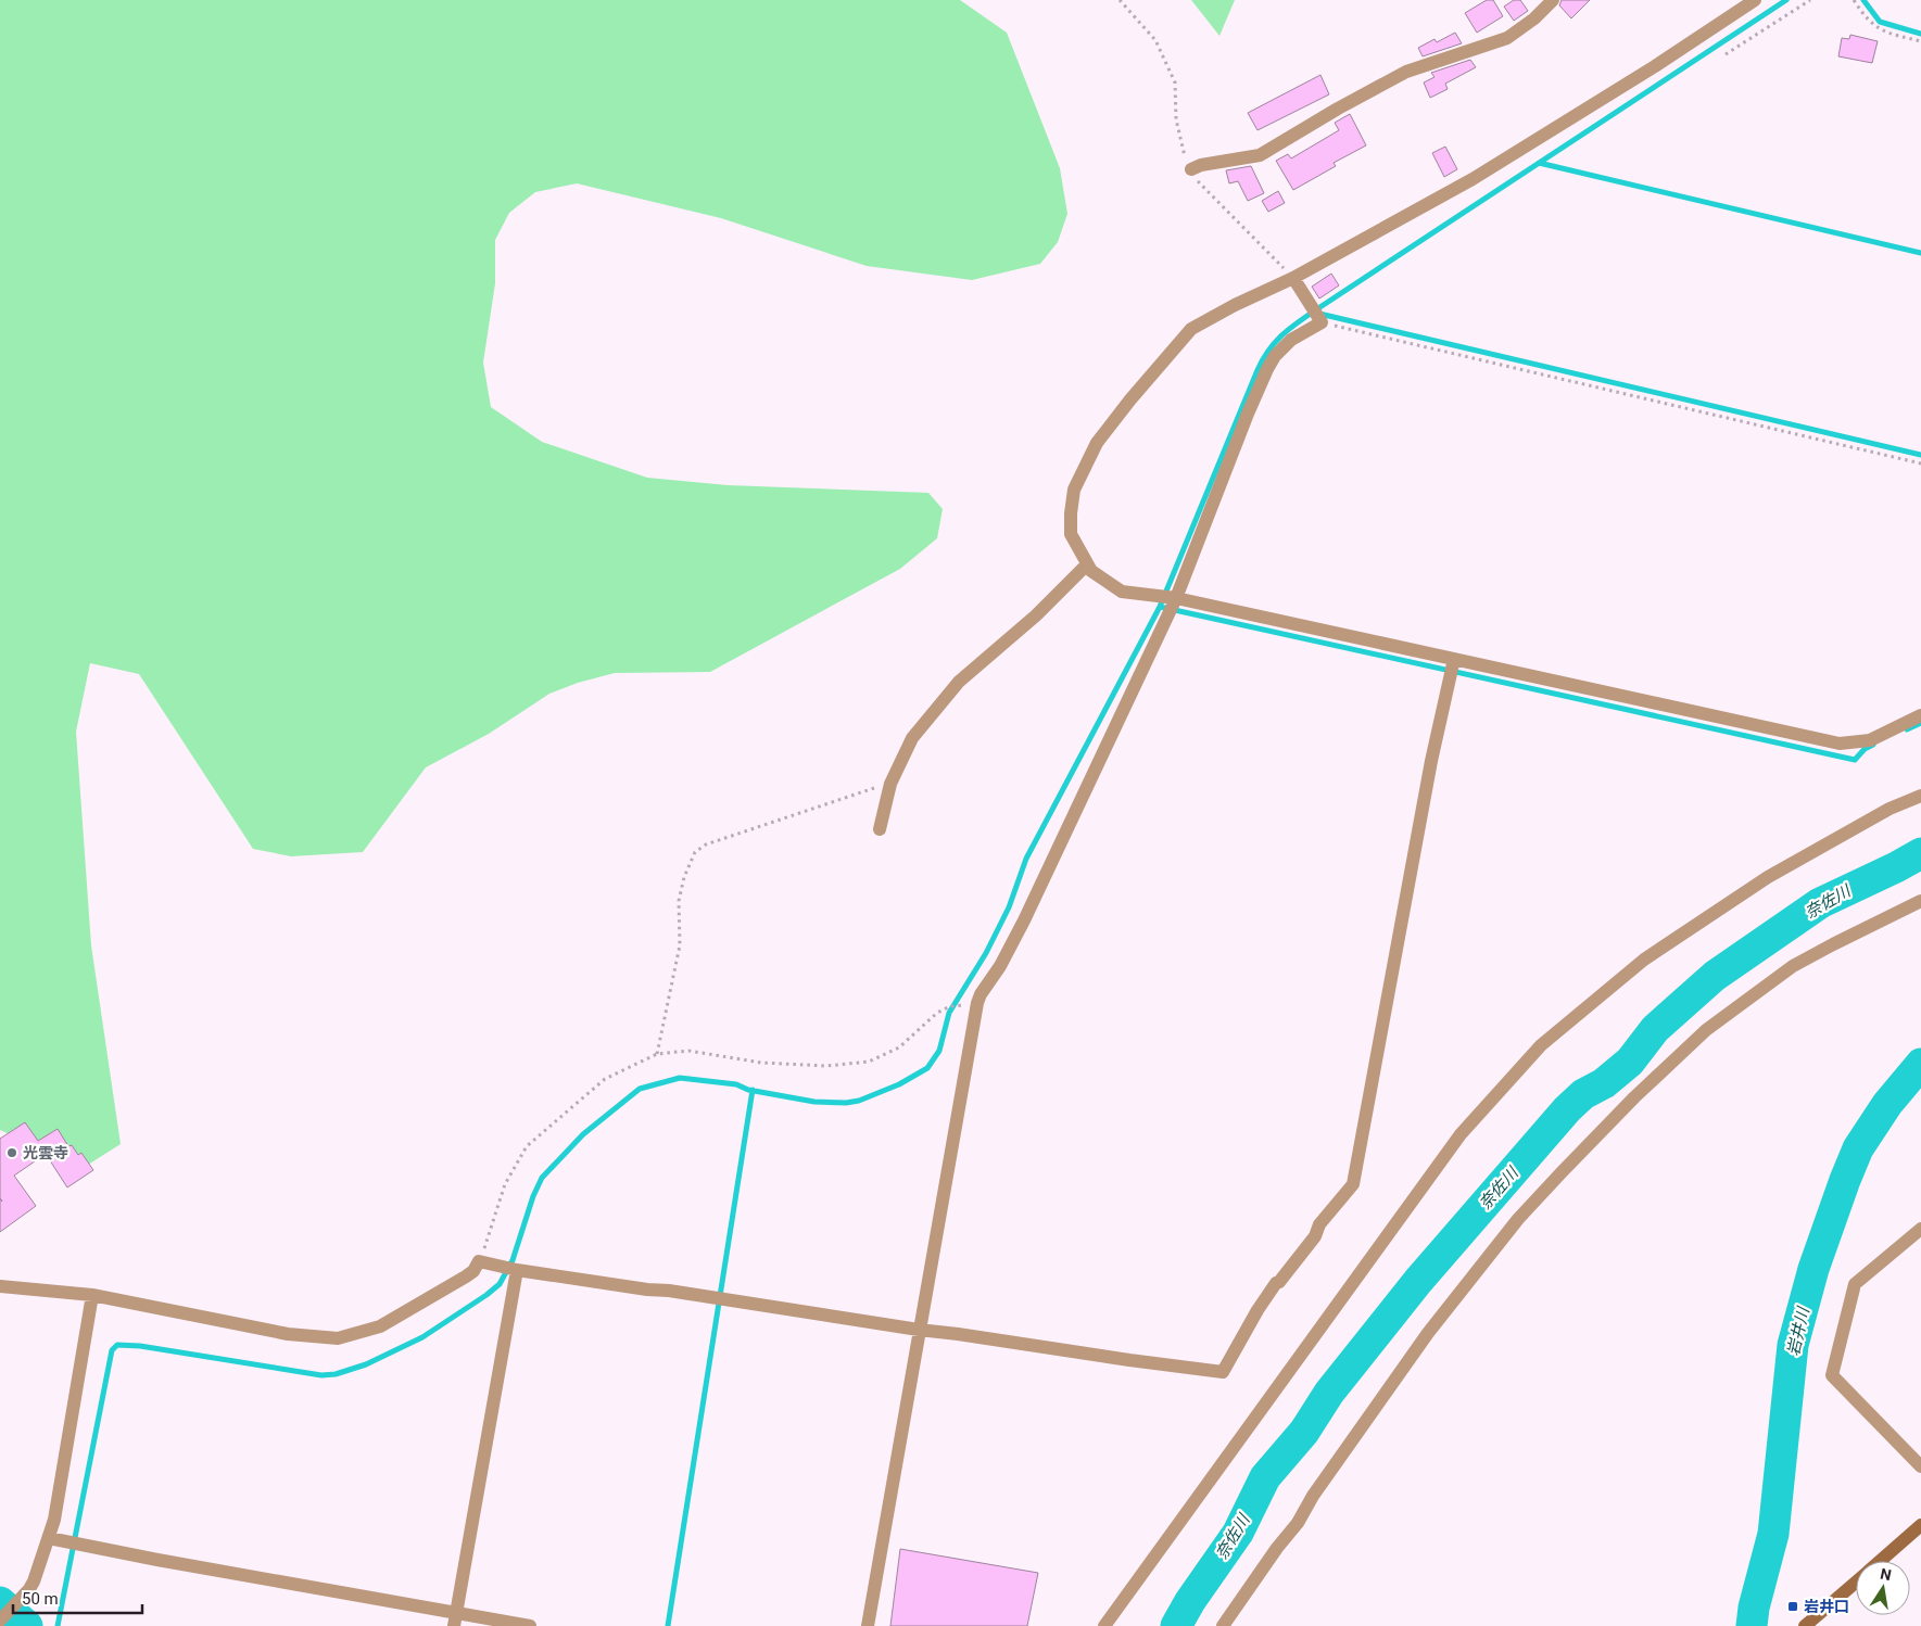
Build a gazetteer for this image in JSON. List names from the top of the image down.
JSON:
{
  "water": ["奈佐川", "岩井川"],
  "places": {
    "other": ["光雲寺"],
    "transit": ["岩井口"]
  },
  "scale_bar": "50 m",
  "north": "top"
}
